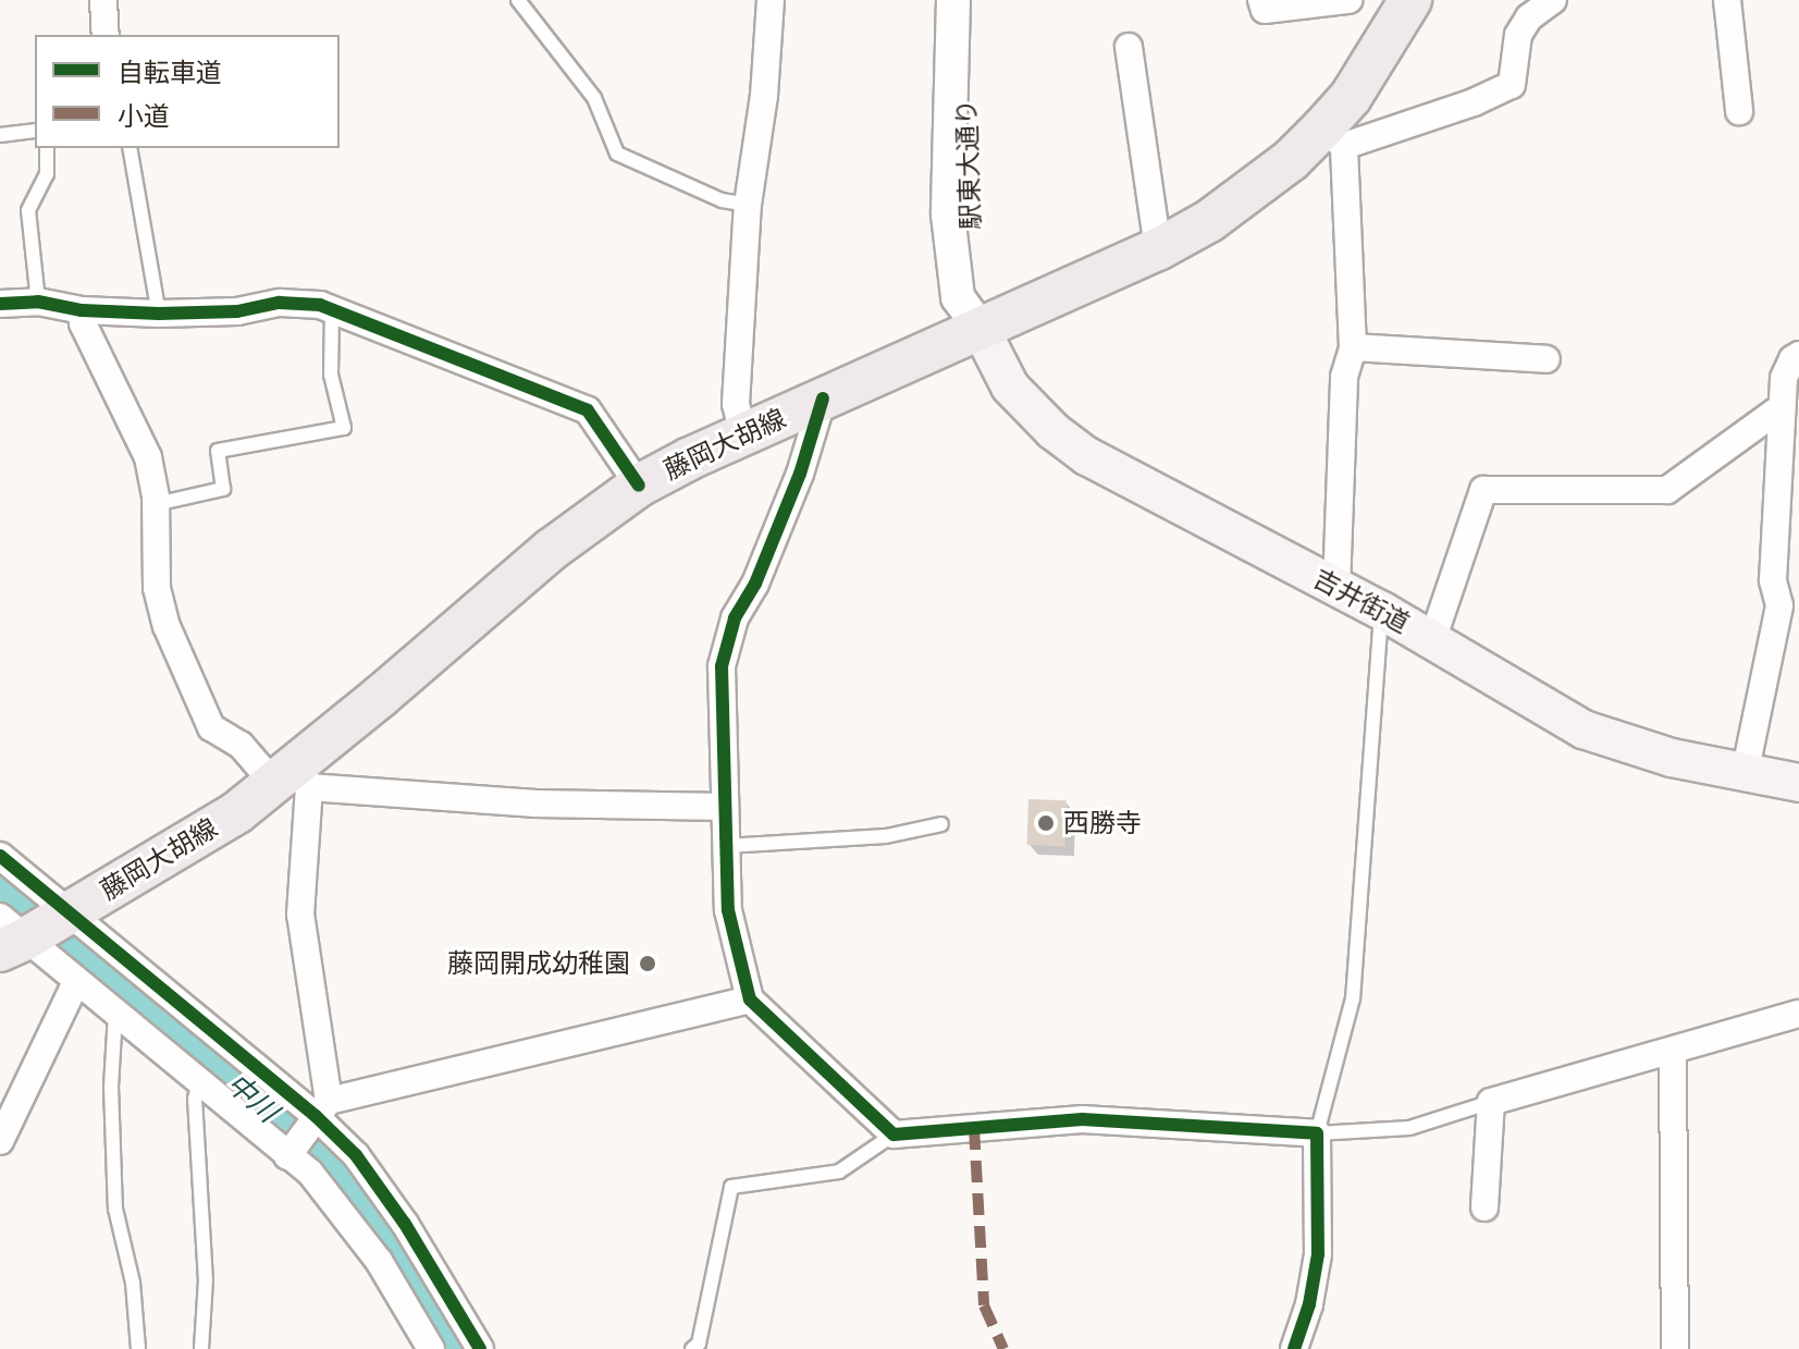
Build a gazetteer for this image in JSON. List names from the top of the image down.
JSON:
{
  "streets": {
    "main road": ["藤岡大胡線", "吉井街道"],
    "street": ["駅東大通り"]
  },
  "crossings": [
    ["駅東大通り", "藤岡大胡線"],
    ["駅東大通り", "吉井街道"],
    ["藤岡大胡線", "吉井街道"]
  ],
  "water": ["中川"],
  "places": ["西勝寺", "藤岡開成幼稚園"],
  "legend": ["自転車道", "小道"]
}
